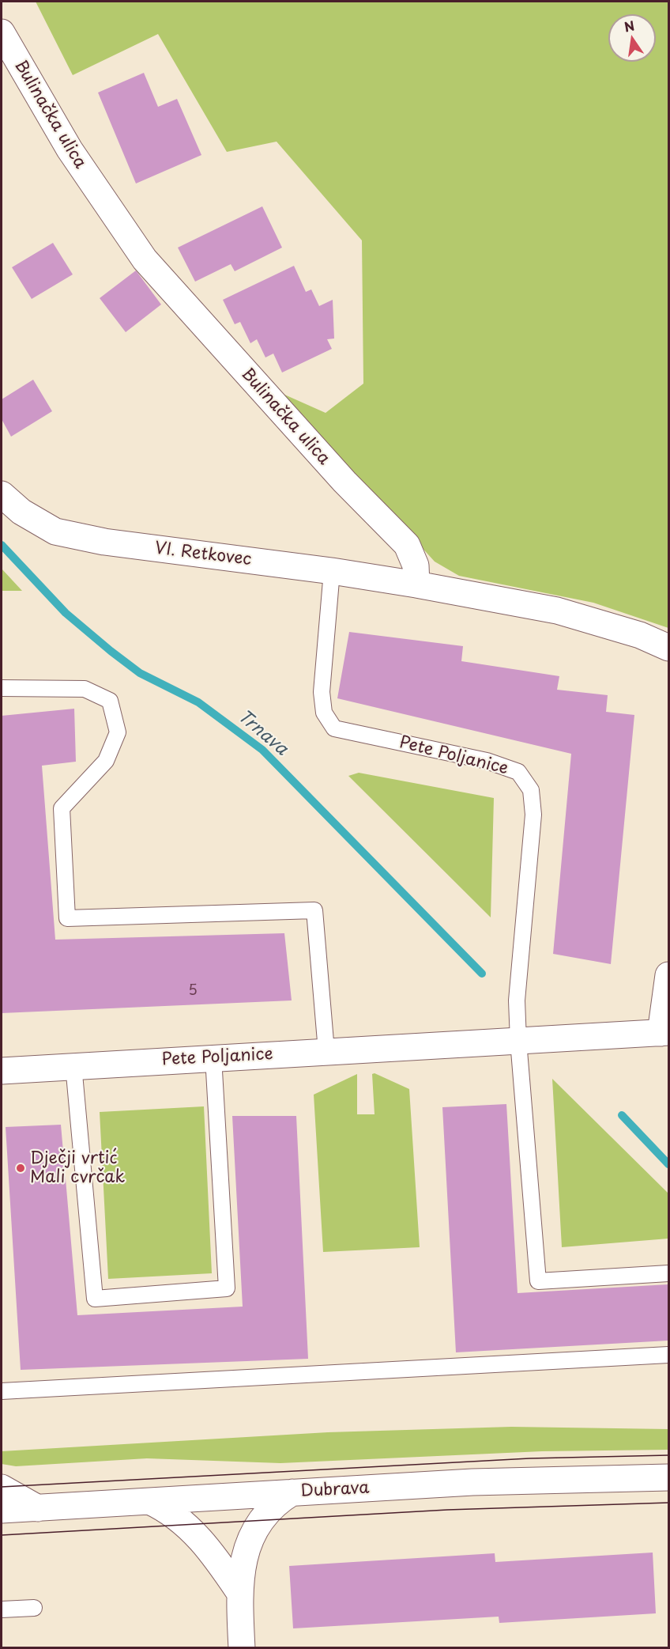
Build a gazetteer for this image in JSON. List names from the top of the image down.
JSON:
{
  "streets": {
    "street": [
      "Bulinačka ulica",
      "VI. Retkovec",
      "Pete Poljanice",
      "Dubrava"
    ]
  },
  "crossings": [
    ["Bulinačka ulica", "VI. Retkovec"],
    ["VI. Retkovec", "Pete Poljanice"]
  ],
  "water": ["Trnava"],
  "places": ["Dječji vrtić Mali cvrčak"],
  "house_numbers": ["5"],
  "north": "top"
}
